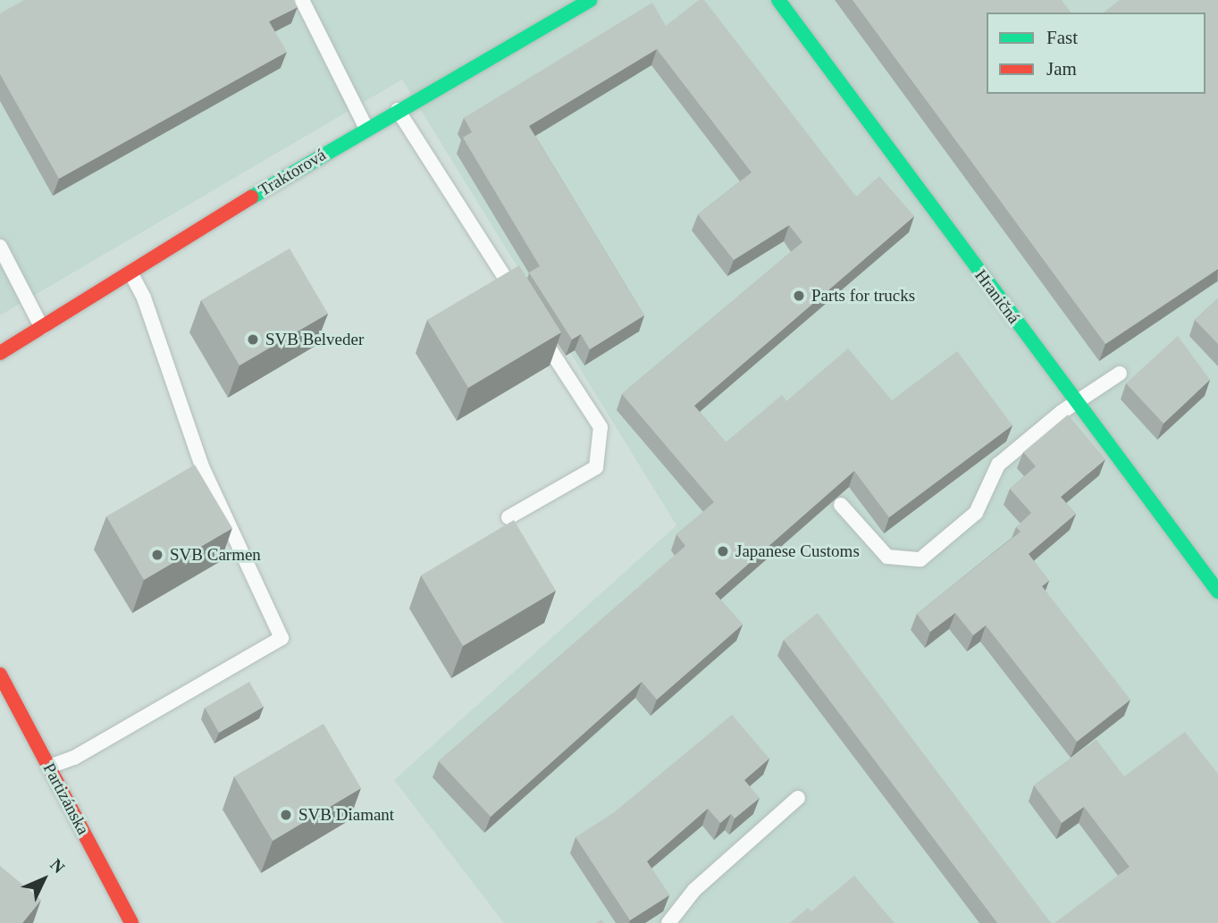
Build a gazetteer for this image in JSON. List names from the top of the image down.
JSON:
{
  "streets": {
    "street": ["Traktorová", "Hraničná", "Partizánska"]
  },
  "places": [
    "Parts for trucks",
    "SVB Belveder",
    "Japanese Customs",
    "SVB Carmen",
    "SVB Diamant"
  ],
  "legend": ["Fast", "Jam"],
  "north": "top right"
}
